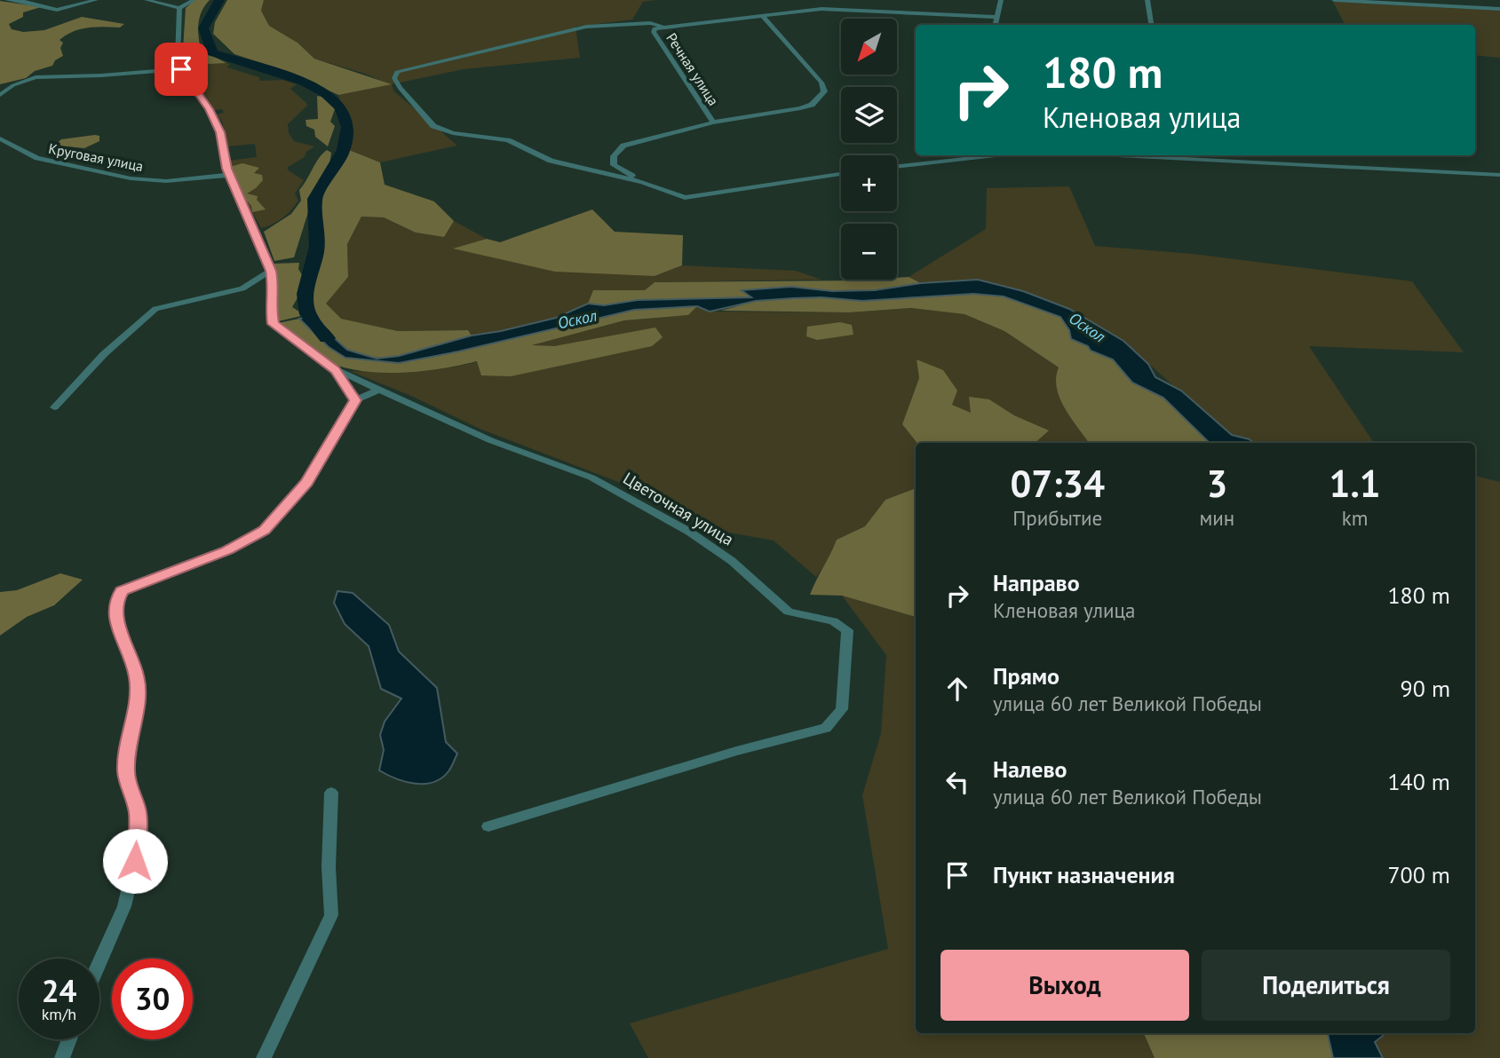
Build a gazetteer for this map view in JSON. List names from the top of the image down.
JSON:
{
  "streets": {
    "street": ["Речная улица", "Круговая улица", "Цветочная улица"]
  },
  "water": ["Оскол"],
  "north": "bottom left",
  "page": {
    "map_buttons": ["+", "−"],
    "turn": ["180 m", "Кленовая улица"],
    "eta": [
      "07:34",
      "Прибытие",
      "3",
      "мин",
      "1.1",
      "km"
    ],
    "list": [
      {
        "name": "Направо",
        "note": "Кленовая улица",
        "value": "180 m"
      },
      {
        "name": "Прямо",
        "note": "улица 60 лет Великой Победы",
        "value": "90 m"
      },
      {
        "name": "Налево",
        "note": "улица 60 лет Великой Победы",
        "value": "140 m"
      },
      {
        "name": "Пункт назначения",
        "value": "700 m"
      }
    ],
    "buttons": ["Выход", "Поделиться"],
    "speed": "24 km/h",
    "limit": "30"
  }
}
